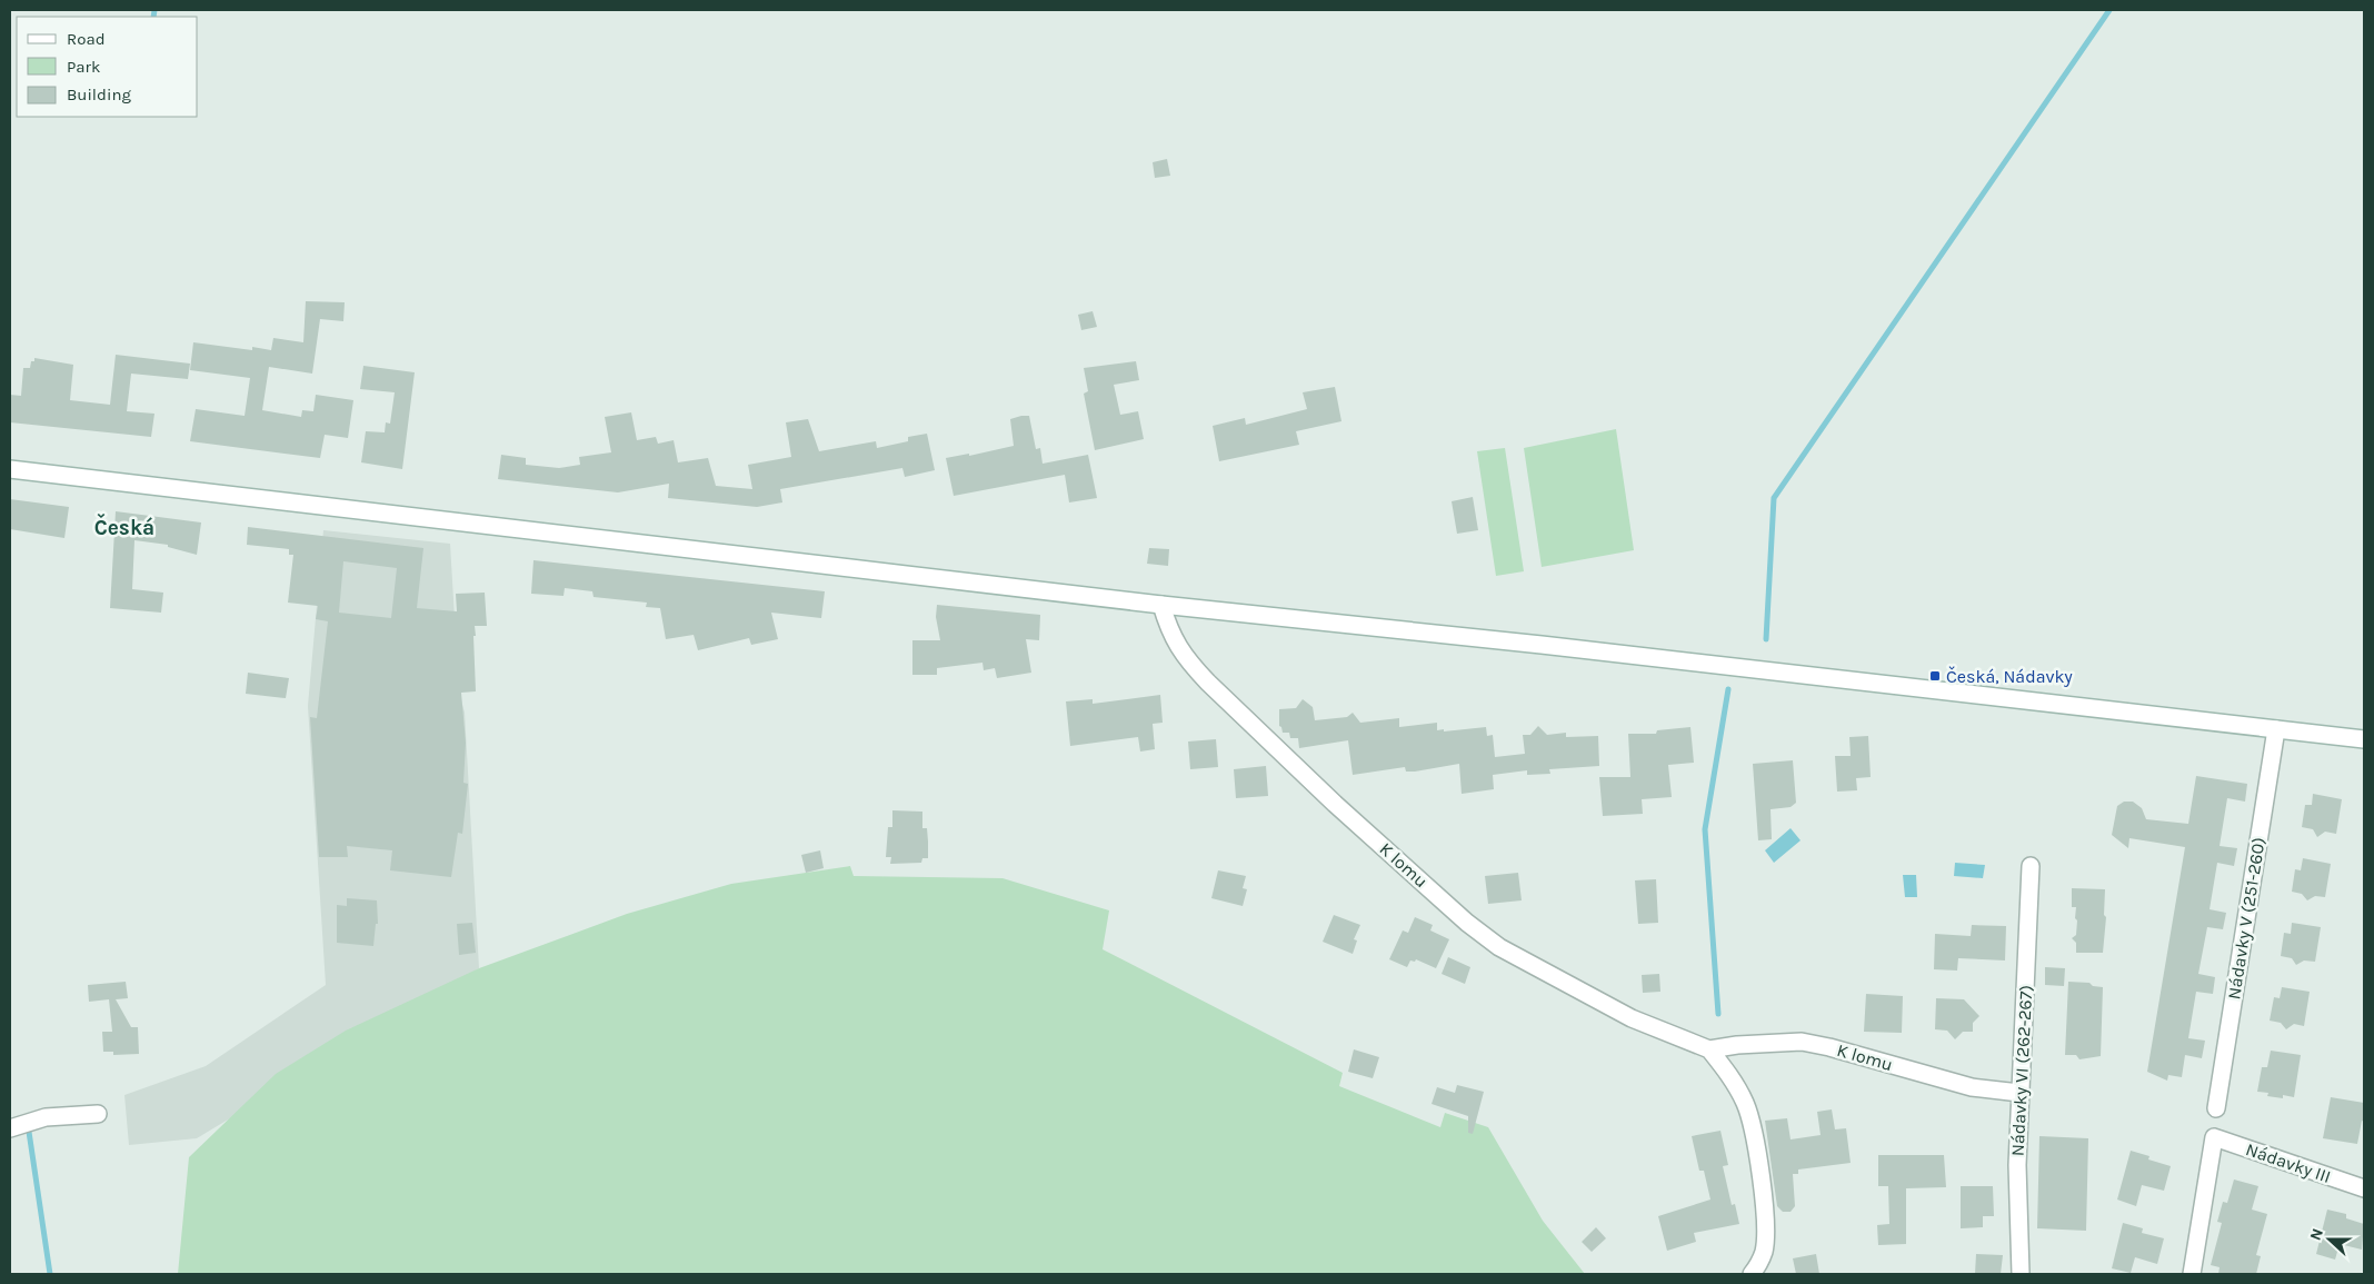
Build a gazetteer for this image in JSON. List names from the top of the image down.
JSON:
{
  "streets": {
    "street": [
      "K lomu",
      "Nádavky V (251-260)",
      "Nádavky VI (262-267)",
      "Nádavky III"
    ]
  },
  "crossings": [
    ["K lomu", "Nádavky VI (262-267)"]
  ],
  "districts": ["Česká"],
  "places": {
    "transit": ["Česká, Nádavky"]
  },
  "legend": ["Road", "Park", "Building"],
  "north": "left"
}
